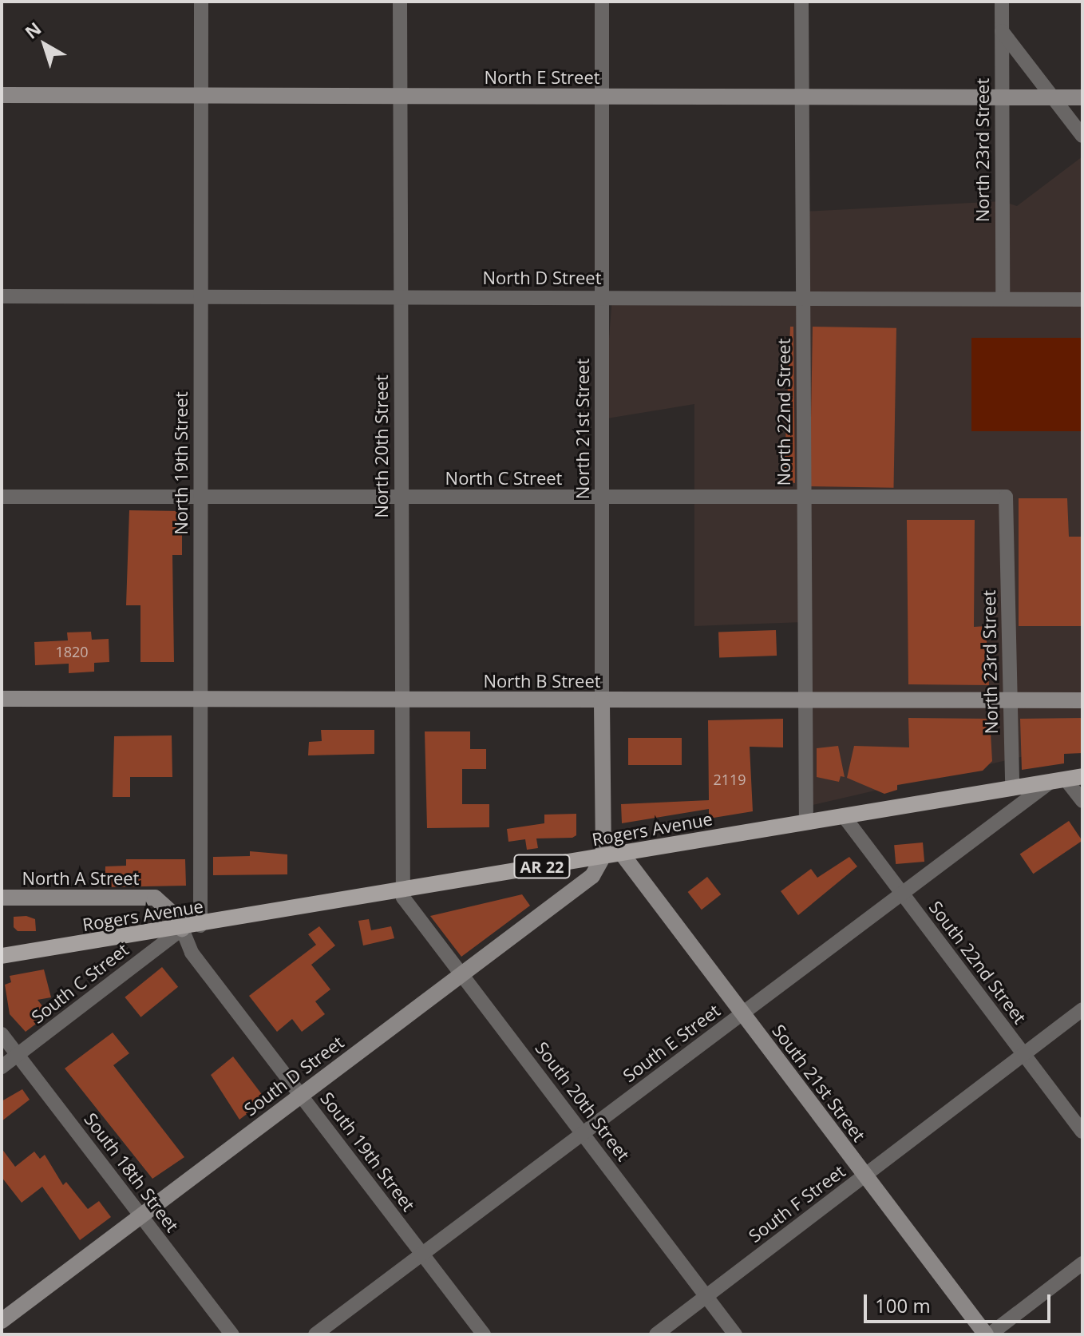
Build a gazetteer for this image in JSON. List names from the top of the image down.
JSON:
{
  "streets": {
    "main road": ["Rogers Avenue", "AR 22"],
    "street": [
      "North E Street",
      "North 23rd Street",
      "North D Street",
      "North 22nd Street",
      "North 21st Street",
      "North 20th Street",
      "North 19th Street",
      "North C Street",
      "North B Street",
      "North A Street",
      "South 22nd Street",
      "South C Street",
      "South E Street",
      "South D Street",
      "South 21st Street",
      "South 20th Street",
      "South 19th Street",
      "South 18th Street",
      "South F Street"
    ]
  },
  "crossings": [
    ["North E Street", "North 23rd Street"],
    ["North E Street", "North 22nd Street"],
    ["North E Street", "North 21st Street"],
    ["North E Street", "North 20th Street"],
    ["North E Street", "North 19th Street"],
    ["North 23rd Street", "North D Street"],
    ["North 23rd Street", "North C Street"],
    ["North 23rd Street", "North B Street"],
    ["North 23rd Street", "Rogers Avenue"],
    ["North D Street", "North 22nd Street"],
    ["North D Street", "North 21st Street"],
    ["North D Street", "North 20th Street"],
    ["North D Street", "North 19th Street"],
    ["North 22nd Street", "North C Street"],
    ["North 22nd Street", "North B Street"],
    ["North 22nd Street", "Rogers Avenue"],
    ["North 21st Street", "North C Street"],
    ["North 21st Street", "North B Street"],
    ["North 21st Street", "Rogers Avenue"],
    ["North 21st Street", "South D Street"],
    ["North 20th Street", "North C Street"],
    ["North 20th Street", "North B Street"],
    ["North 20th Street", "Rogers Avenue"],
    ["North 20th Street", "South 20th Street"],
    ["North 19th Street", "North C Street"],
    ["North 19th Street", "North B Street"],
    ["North 19th Street", "Rogers Avenue"],
    ["Rogers Avenue", "North A Street"],
    ["Rogers Avenue", "South 22nd Street"],
    ["Rogers Avenue", "South C Street"],
    ["Rogers Avenue", "South E Street"],
    ["Rogers Avenue", "South D Street"],
    ["Rogers Avenue", "South 21st Street"],
    ["Rogers Avenue", "South 20th Street"],
    ["Rogers Avenue", "South 19th Street"],
    ["North A Street", "South C Street"],
    ["North A Street", "South 19th Street"],
    ["South 22nd Street", "South E Street"],
    ["South 22nd Street", "South F Street"],
    ["South C Street", "South 19th Street"],
    ["South C Street", "South 18th Street"],
    ["South E Street", "South 21st Street"],
    ["South E Street", "South 20th Street"],
    ["South E Street", "South 19th Street"],
    ["South D Street", "South 20th Street"],
    ["South D Street", "South 19th Street"],
    ["South D Street", "South 18th Street"],
    ["South 21st Street", "South F Street"],
    ["South 20th Street", "South F Street"]
  ],
  "house_numbers": ["1820", "2119"],
  "scale_bar": "100 m",
  "north": "top left"
}
